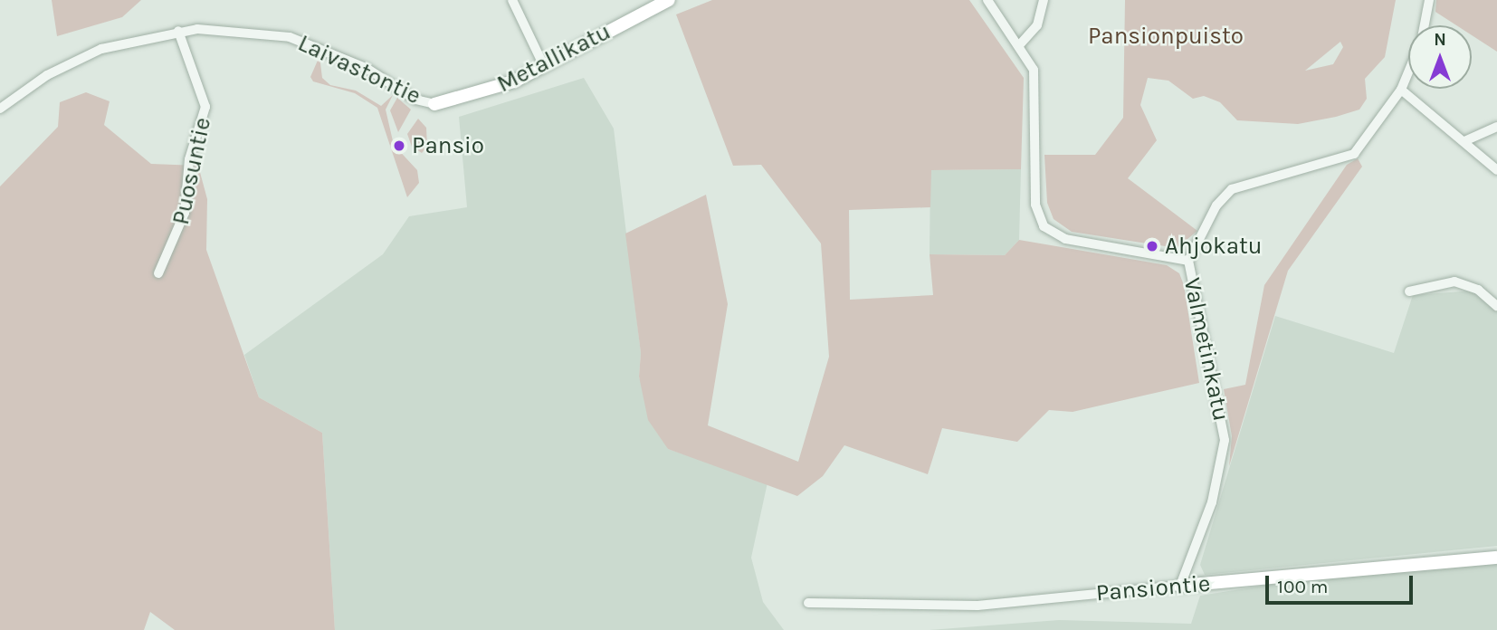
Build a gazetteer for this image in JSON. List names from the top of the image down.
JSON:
{
  "streets": {
    "street": [
      "Metallikatu",
      "Laivastontie",
      "Puosuntie",
      "Valmetinkatu",
      "Pansiontie"
    ]
  },
  "crossings": [
    ["Metallikatu", "Laivastontie"],
    ["Laivastontie", "Puosuntie"],
    ["Valmetinkatu", "Pansiontie"]
  ],
  "parks": ["Pansionpuisto"],
  "places": ["Pansio", "Ahjokatu"],
  "scale_bar": "100 m",
  "north": "top"
}
